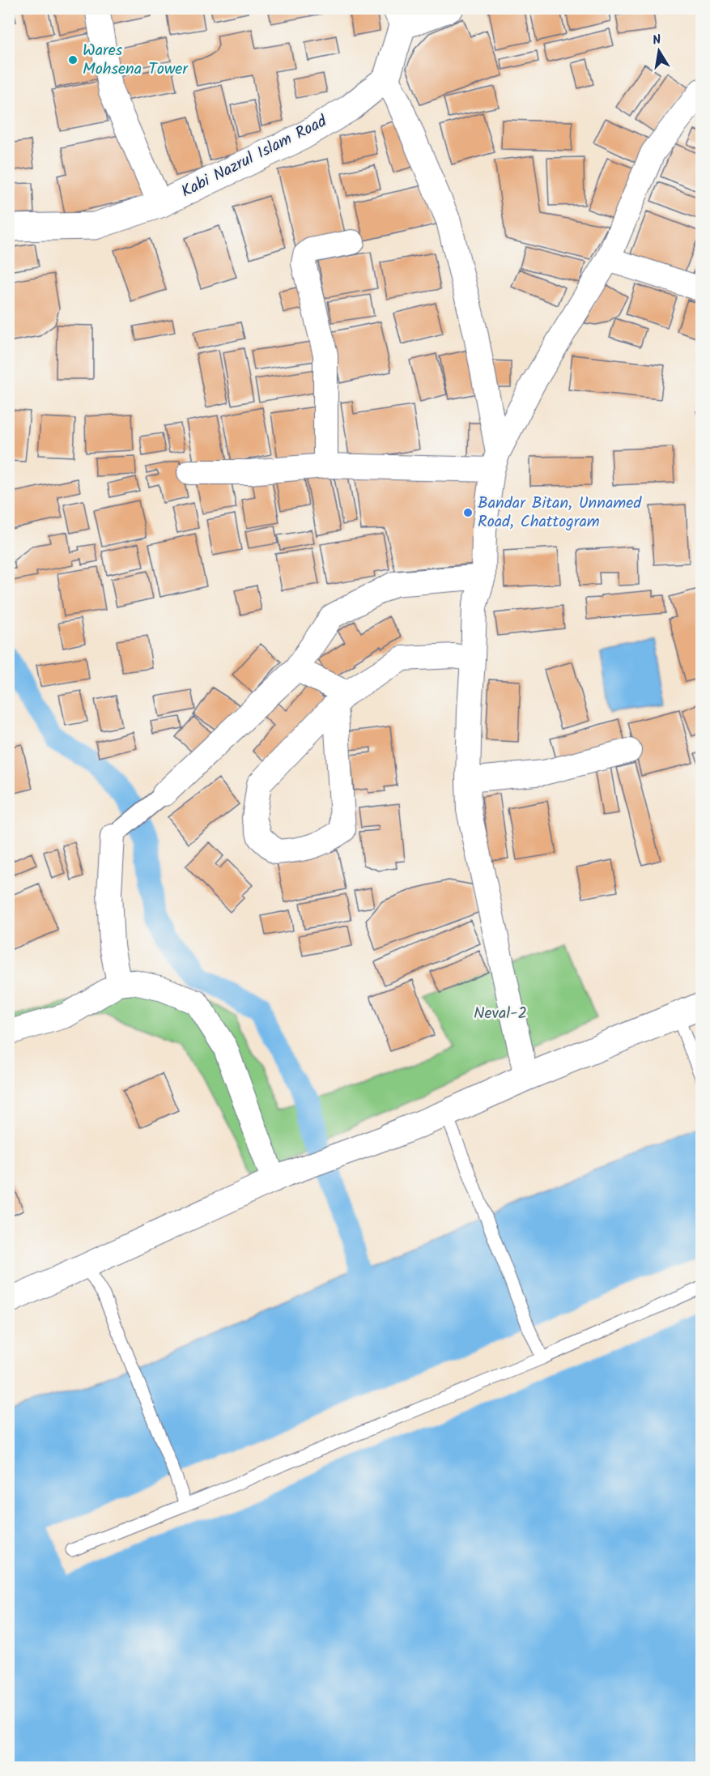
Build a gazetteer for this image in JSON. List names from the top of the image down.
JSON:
{
  "streets": {
    "main road": ["Kabi Nazrul Islam Road"]
  },
  "parks": ["Neval-2"],
  "places": ["Wares Mohsena Tower", "Bandar Bitan, Unnamed Road, Chattogram"],
  "north": "top"
}
